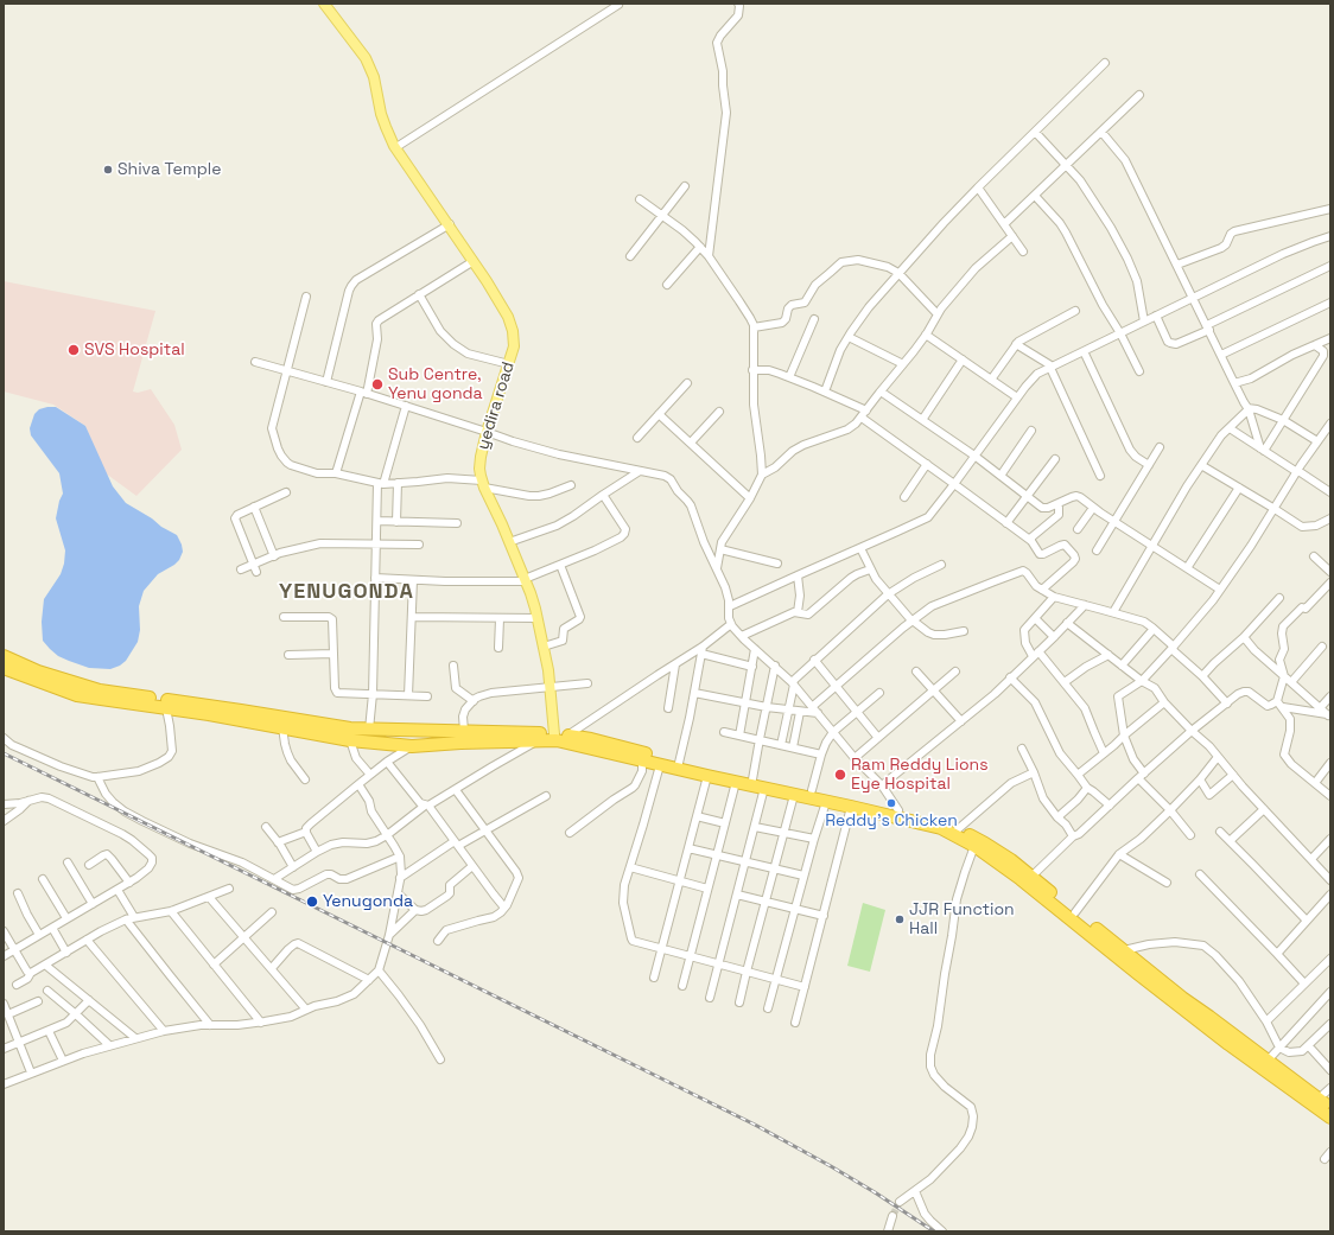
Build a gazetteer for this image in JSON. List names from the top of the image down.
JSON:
{
  "streets": {
    "main road": ["yedira road"]
  },
  "districts": ["YENUGONDA"],
  "places": [
    "Shiva Temple",
    "SVS Hospital",
    "Sub Centre, Yenu gonda",
    "Ram Reddy Lions Eye Hospital",
    "Reddy's Chicken",
    "Yenugonda",
    "JJR Function Hall"
  ]
}
